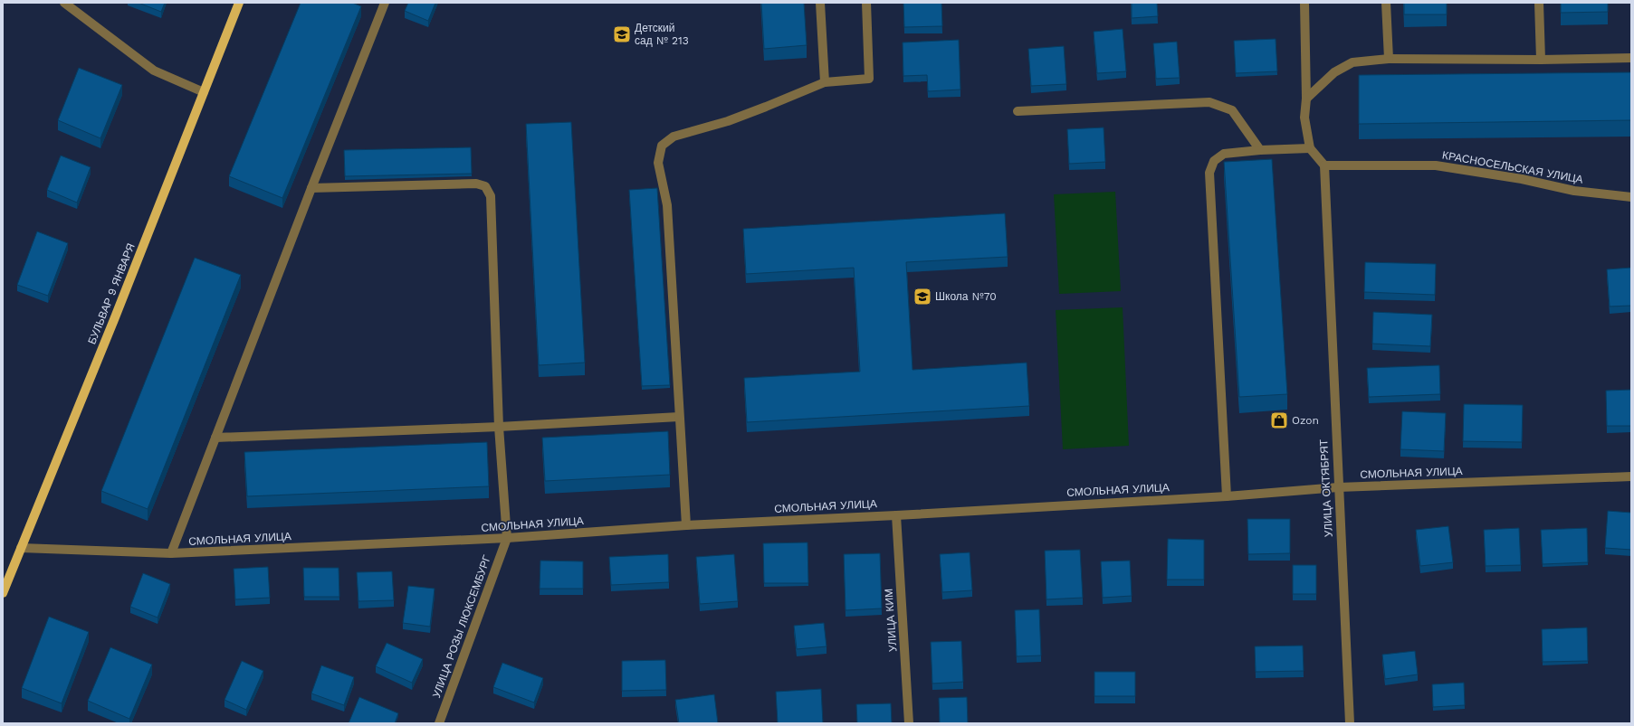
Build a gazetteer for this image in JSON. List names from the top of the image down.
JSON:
{
  "streets": {
    "main road": ["БУЛЬВАР 9 ЯНВАРЯ"],
    "street": [
      "КРАСНОСЕЛЬСКАЯ УЛИЦА",
      "СМОЛЬНАЯ УЛИЦА",
      "УЛИЦА ОКТЯБРЯТ",
      "УЛИЦА КИМ",
      "УЛИЦА РОЗЫ ЛЮКСЕМБУРГ"
    ]
  },
  "crossings": [
    ["КРАСНОСЕЛЬСКАЯ УЛИЦА", "УЛИЦА ОКТЯБРЯТ"],
    ["БУЛЬВАР 9 ЯНВАРЯ", "СМОЛЬНАЯ УЛИЦА"],
    ["СМОЛЬНАЯ УЛИЦА", "УЛИЦА ОКТЯБРЯТ"],
    ["СМОЛЬНАЯ УЛИЦА", "УЛИЦА КИМ"],
    ["СМОЛЬНАЯ УЛИЦА", "УЛИЦА РОЗЫ ЛЮКСЕМБУРГ"]
  ],
  "places": {
    "school or university": ["Детский сад № 213", "Школа №70"],
    "shop": ["Ozon"]
  }
}
